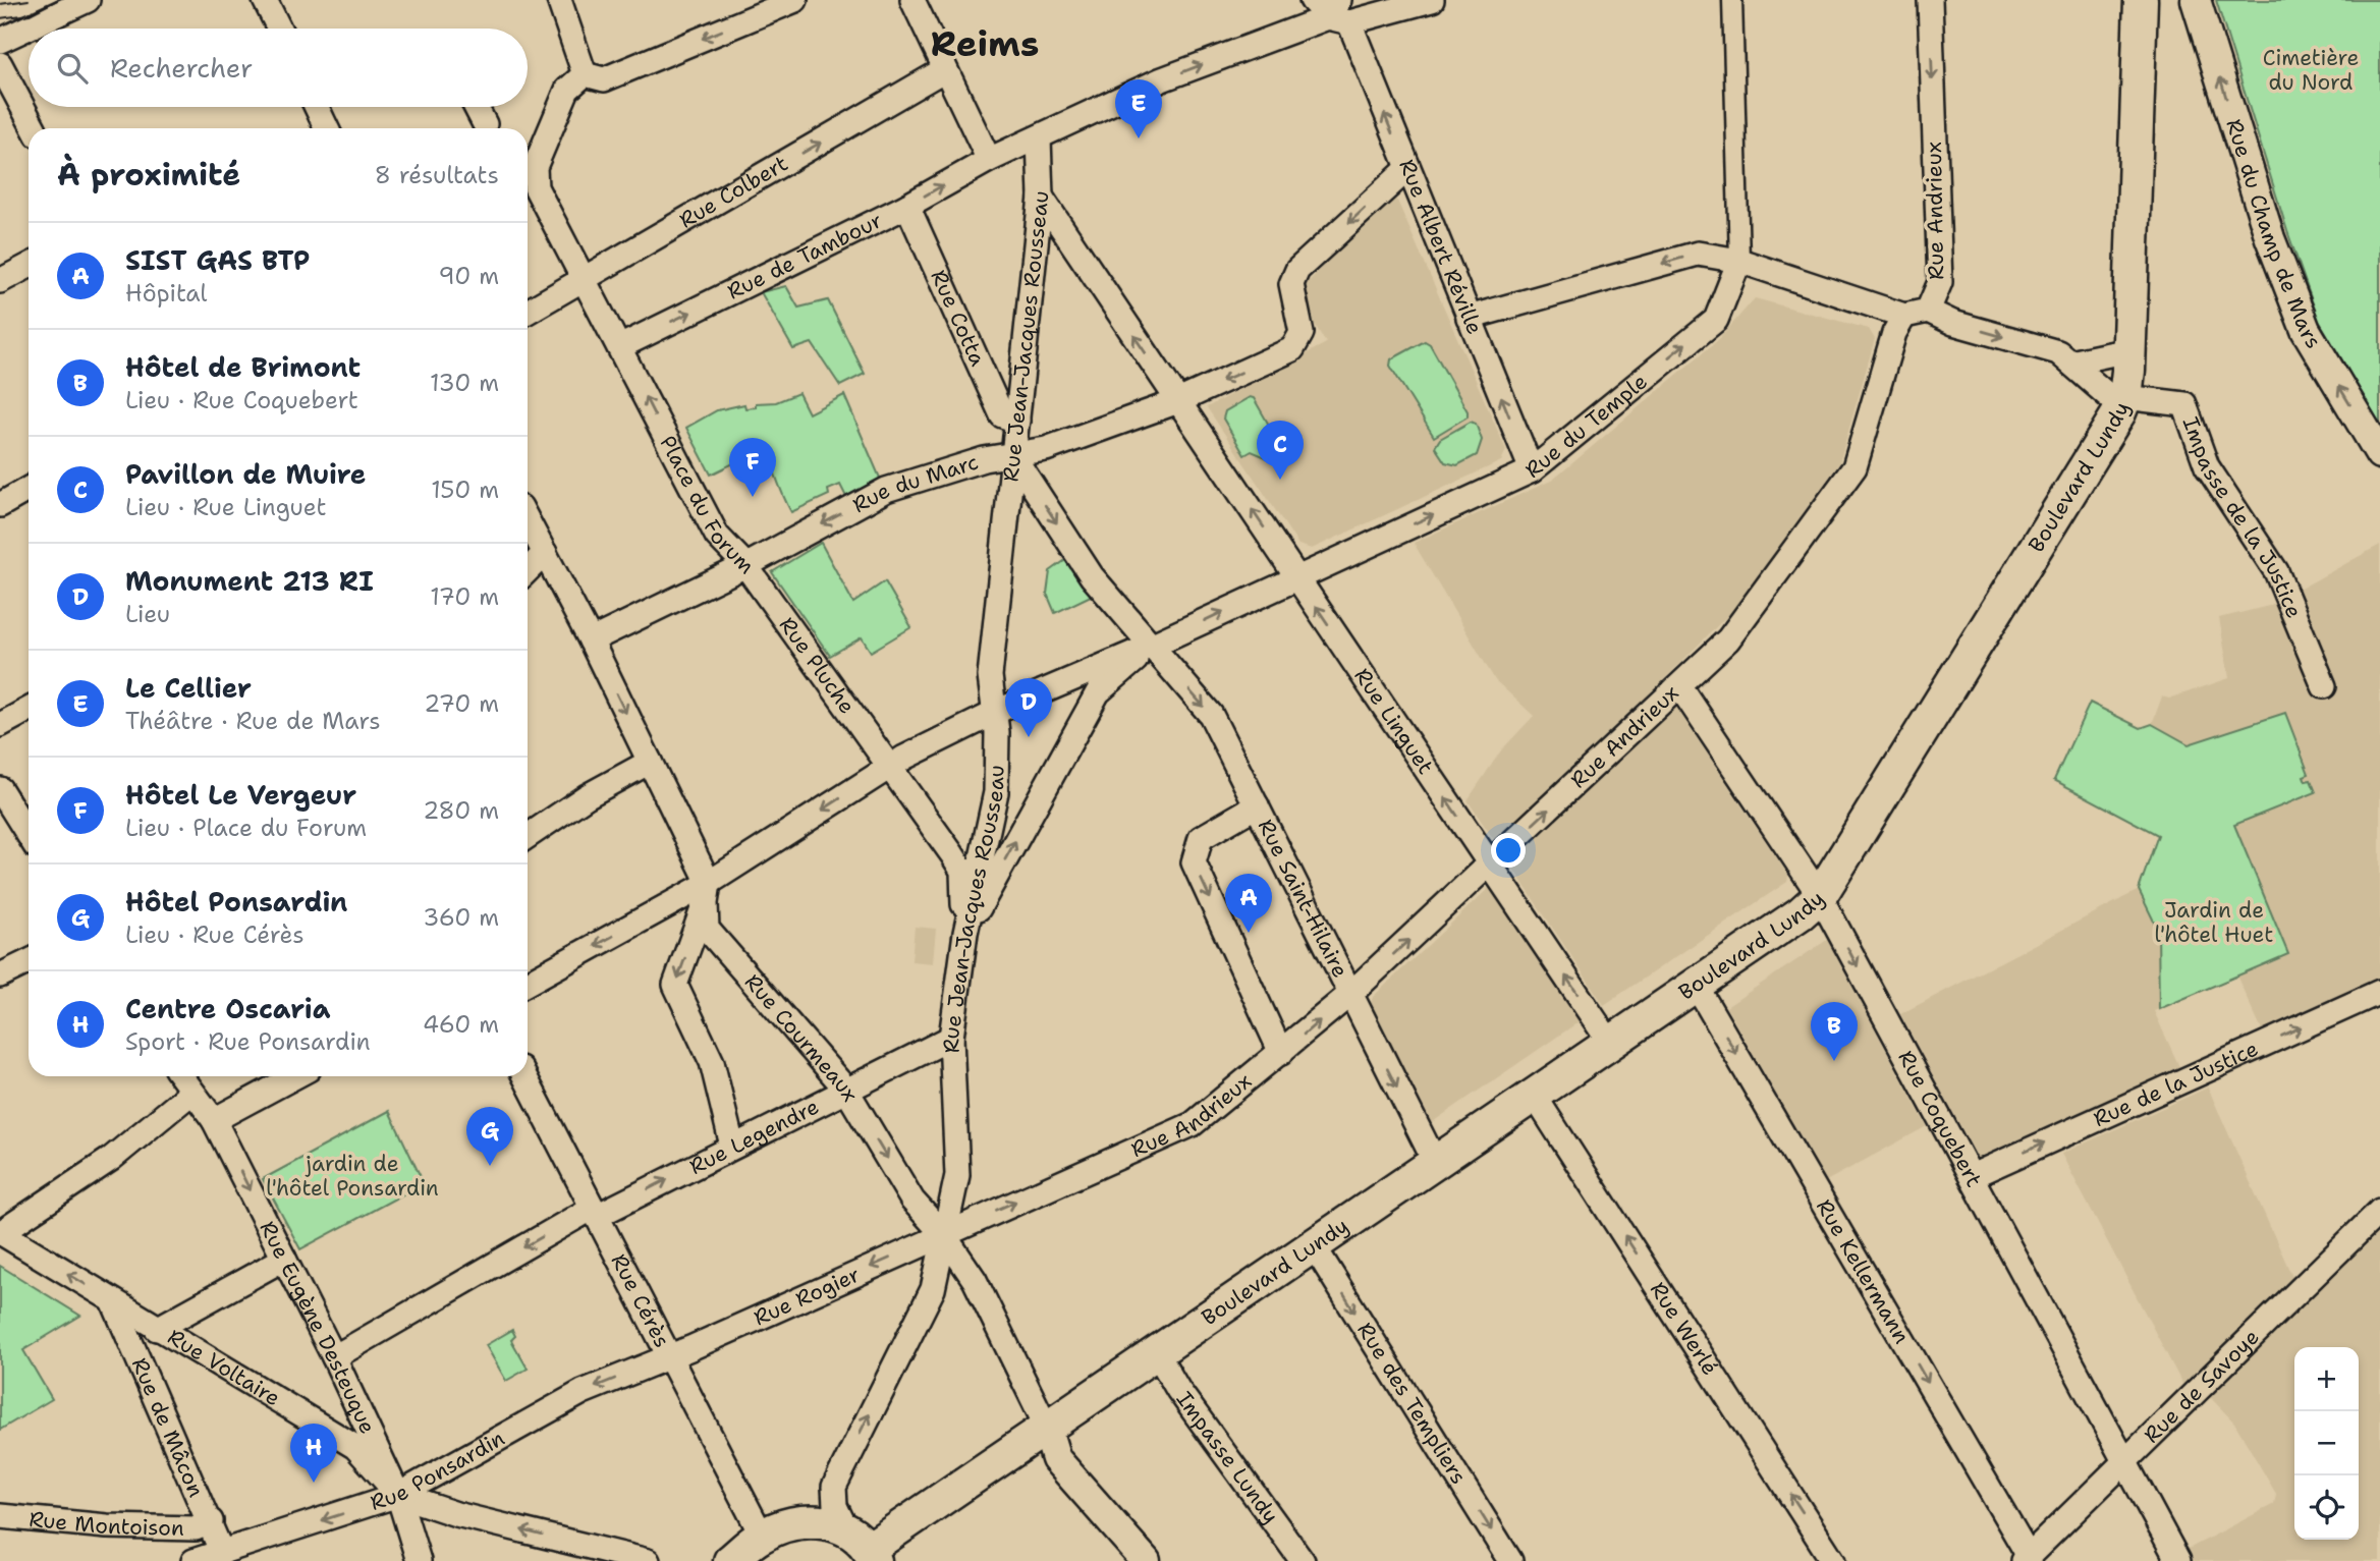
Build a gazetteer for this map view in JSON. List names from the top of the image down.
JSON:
{
  "streets": {
    "main road": ["Boulevard Lundy"],
    "street": [
      "Rue Colbert",
      "Rue Andrieux",
      "Rue du Champ de Mars",
      "Rue Albert Réville",
      "Rue de Tambour",
      "Rue Cotta",
      "Rue Jean-Jacques Rousseau",
      "Rue du Temple",
      "Rue du Marc",
      "Place du Forum",
      "Impasse de la Justice",
      "Rue Pluche",
      "Rue Linguet",
      "Rue Saint-Hilaire",
      "Rue Courmeaux",
      "Rue de la Justice",
      "Rue Coquebert",
      "Rue Legendre",
      "Rue Kellermann",
      "Rue Rogier",
      "Rue Cérès",
      "Rue Werlé",
      "Rue Eugène Desteuque",
      "Rue Voltaire",
      "Rue de Savoye",
      "Rue des Templiers",
      "Rue de Mâcon",
      "Impasse Lundy",
      "Rue Ponsardin",
      "Rue Montoison"
    ]
  },
  "crossings": [
    ["Rue Colbert", "Place du Forum"],
    ["Rue Andrieux", "Rue Jean-Jacques Rousseau"],
    ["Rue Andrieux", "Rue Linguet"],
    ["Rue Andrieux", "Rue Saint-Hilaire"],
    ["Rue Andrieux", "Rue Courmeaux"],
    ["Rue Andrieux", "Rue Coquebert"],
    ["Rue Andrieux", "Rue Rogier"],
    ["Rue Albert Réville", "Rue de Tambour"],
    ["Rue Albert Réville", "Rue du Temple"],
    ["Rue Albert Réville", "Rue du Marc"],
    ["Rue de Tambour", "Rue Cotta"],
    ["Rue de Tambour", "Rue Jean-Jacques Rousseau"],
    ["Rue de Tambour", "Place du Forum"],
    ["Rue Cotta", "Rue Jean-Jacques Rousseau"],
    ["Rue Jean-Jacques Rousseau", "Rue du Marc"],
    ["Rue Jean-Jacques Rousseau", "Rue Pluche"],
    ["Rue Jean-Jacques Rousseau", "Rue Linguet"],
    ["Rue Jean-Jacques Rousseau", "Rue Saint-Hilaire"],
    ["Rue Jean-Jacques Rousseau", "Rue Courmeaux"],
    ["Rue Jean-Jacques Rousseau", "Rue Legendre"],
    ["Rue Jean-Jacques Rousseau", "Rue Rogier"],
    ["Rue du Temple", "Rue Linguet"],
    ["Rue du Temple", "Rue Saint-Hilaire"],
    ["Boulevard Lundy", "Impasse de la Justice"],
    ["Boulevard Lundy", "Rue Linguet"],
    ["Boulevard Lundy", "Rue Saint-Hilaire"],
    ["Boulevard Lundy", "Rue Courmeaux"],
    ["Boulevard Lundy", "Rue Coquebert"],
    ["Boulevard Lundy", "Rue Kellermann"],
    ["Boulevard Lundy", "Rue Werlé"],
    ["Boulevard Lundy", "Rue des Templiers"],
    ["Boulevard Lundy", "Impasse Lundy"],
    ["Rue du Marc", "Place du Forum"],
    ["Rue du Marc", "Rue Pluche"],
    ["Rue du Marc", "Rue Linguet"],
    ["Rue du Marc", "Rue Saint-Hilaire"],
    ["Place du Forum", "Rue Pluche"],
    ["Place du Forum", "Rue Courmeaux"],
    ["Rue Courmeaux", "Rue Legendre"],
    ["Rue Courmeaux", "Rue Rogier"],
    ["Rue de la Justice", "Rue Coquebert"],
    ["Rue Coquebert", "Rue de Savoye"],
    ["Rue Legendre", "Rue Cérès"],
    ["Rue Legendre", "Rue Eugène Desteuque"],
    ["Rue Kellermann", "Rue de Savoye"],
    ["Rue Rogier", "Rue Cérès"],
    ["Rue Rogier", "Rue Ponsardin"],
    ["Rue Cérès", "Rue Ponsardin"],
    ["Rue Eugène Desteuque", "Rue Voltaire"],
    ["Rue Eugène Desteuque", "Rue Ponsardin"],
    ["Rue Voltaire", "Rue de Mâcon"],
    ["Rue Voltaire", "Rue Ponsardin"],
    ["Rue de Mâcon", "Rue Ponsardin"],
    ["Rue de Mâcon", "Rue Montoison"]
  ],
  "one_way": [
    "Rue du Champ de Mars",
    "Rue Albert Réville",
    "Rue de Tambour",
    "Rue du Marc",
    "Rue Linguet",
    "Rue Saint-Hilaire",
    "Rue de la Justice",
    "Rue Kellermann",
    "Rue Rogier",
    "Rue Werlé",
    "Rue Voltaire",
    "Rue des Templiers",
    "Rue Ponsardin"
  ],
  "districts": ["Reims"],
  "parks": ["Cimetière du Nord", "Jardin de l'hôtel Huet", "jardin de l'hôtel Ponsardin"],
  "page": {
    "search": "Rechercher",
    "pins": [
      "E",
      "C",
      "F",
      "D",
      "A",
      "B",
      "G",
      "H"
    ],
    "heading": ["À proximité", "8 résultats"],
    "list": [
      {
        "mark": "A",
        "name": "SIST GAS BTP",
        "note": "Hôpital",
        "value": "90 m"
      },
      {
        "mark": "B",
        "name": "Hôtel de Brimont",
        "note": "Lieu · Rue Coquebert",
        "value": "130 m"
      },
      {
        "mark": "C",
        "name": "Pavillon de Muire",
        "note": "Lieu · Rue Linguet",
        "value": "150 m"
      },
      {
        "mark": "D",
        "name": "Monument 213 RI",
        "note": "Lieu",
        "value": "170 m"
      },
      {
        "mark": "E",
        "name": "Le Cellier",
        "note": "Théâtre · Rue de Mars",
        "value": "270 m"
      },
      {
        "mark": "F",
        "name": "Hôtel Le Vergeur",
        "note": "Lieu · Place du Forum",
        "value": "280 m"
      },
      {
        "mark": "G",
        "name": "Hôtel Ponsardin",
        "note": "Lieu · Rue Cérès",
        "value": "360 m"
      },
      {
        "mark": "H",
        "name": "Centre Oscaria",
        "note": "Sport · Rue Ponsardin",
        "value": "460 m"
      }
    ],
    "map_buttons": ["+", "−"]
  }
}
